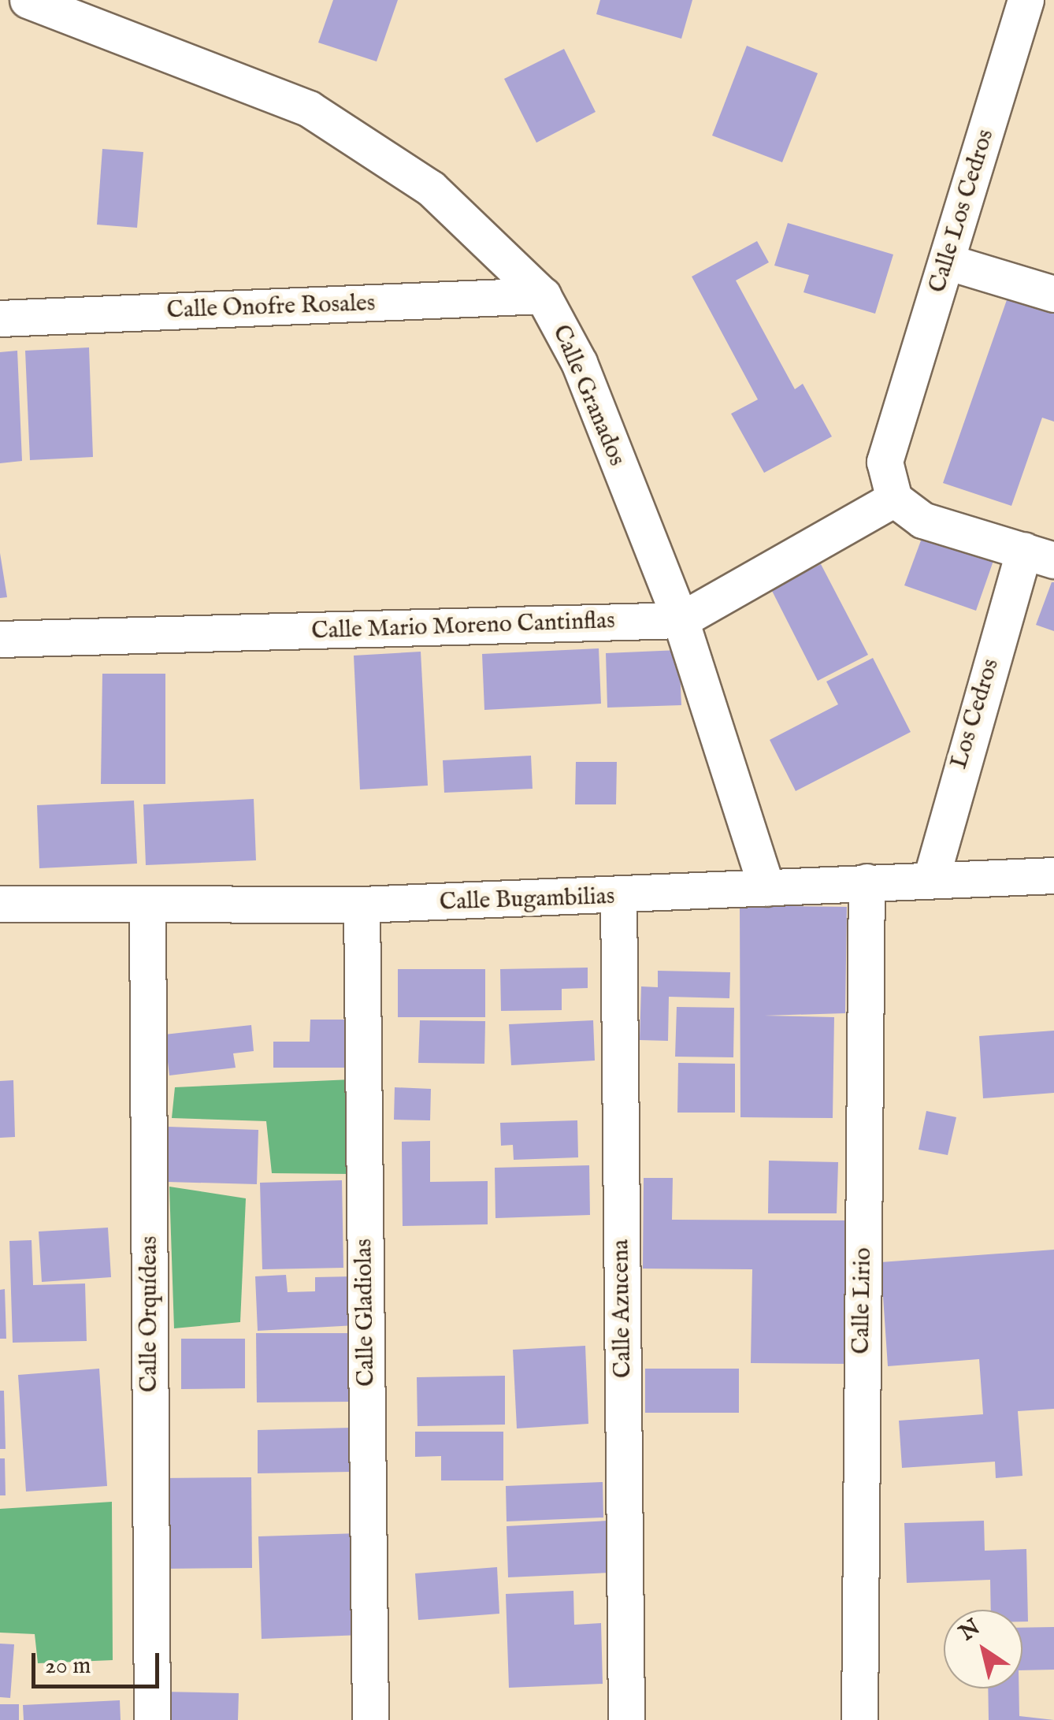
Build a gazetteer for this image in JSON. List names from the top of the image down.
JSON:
{
  "streets": {
    "street": [
      "Calle Los Cedros",
      "Calle Onofre Rosales",
      "Calle Granados",
      "Calle Mario Moreno Cantinflas",
      "Los Cedros",
      "Calle Bugambilias",
      "Calle Lirio",
      "Calle Azucena",
      "Calle Gladiolas",
      "Calle Orquídeas"
    ]
  },
  "crossings": [
    ["Calle Los Cedros", "Calle Mario Moreno Cantinflas"],
    ["Calle Onofre Rosales", "Calle Granados"],
    ["Calle Granados", "Calle Mario Moreno Cantinflas"],
    ["Calle Granados", "Calle Bugambilias"],
    ["Los Cedros", "Calle Bugambilias"],
    ["Calle Bugambilias", "Calle Lirio"],
    ["Calle Bugambilias", "Calle Azucena"],
    ["Calle Bugambilias", "Calle Gladiolas"],
    ["Calle Bugambilias", "Calle Orquídeas"]
  ],
  "scale_bar": "20 m",
  "north": "top left"
}
